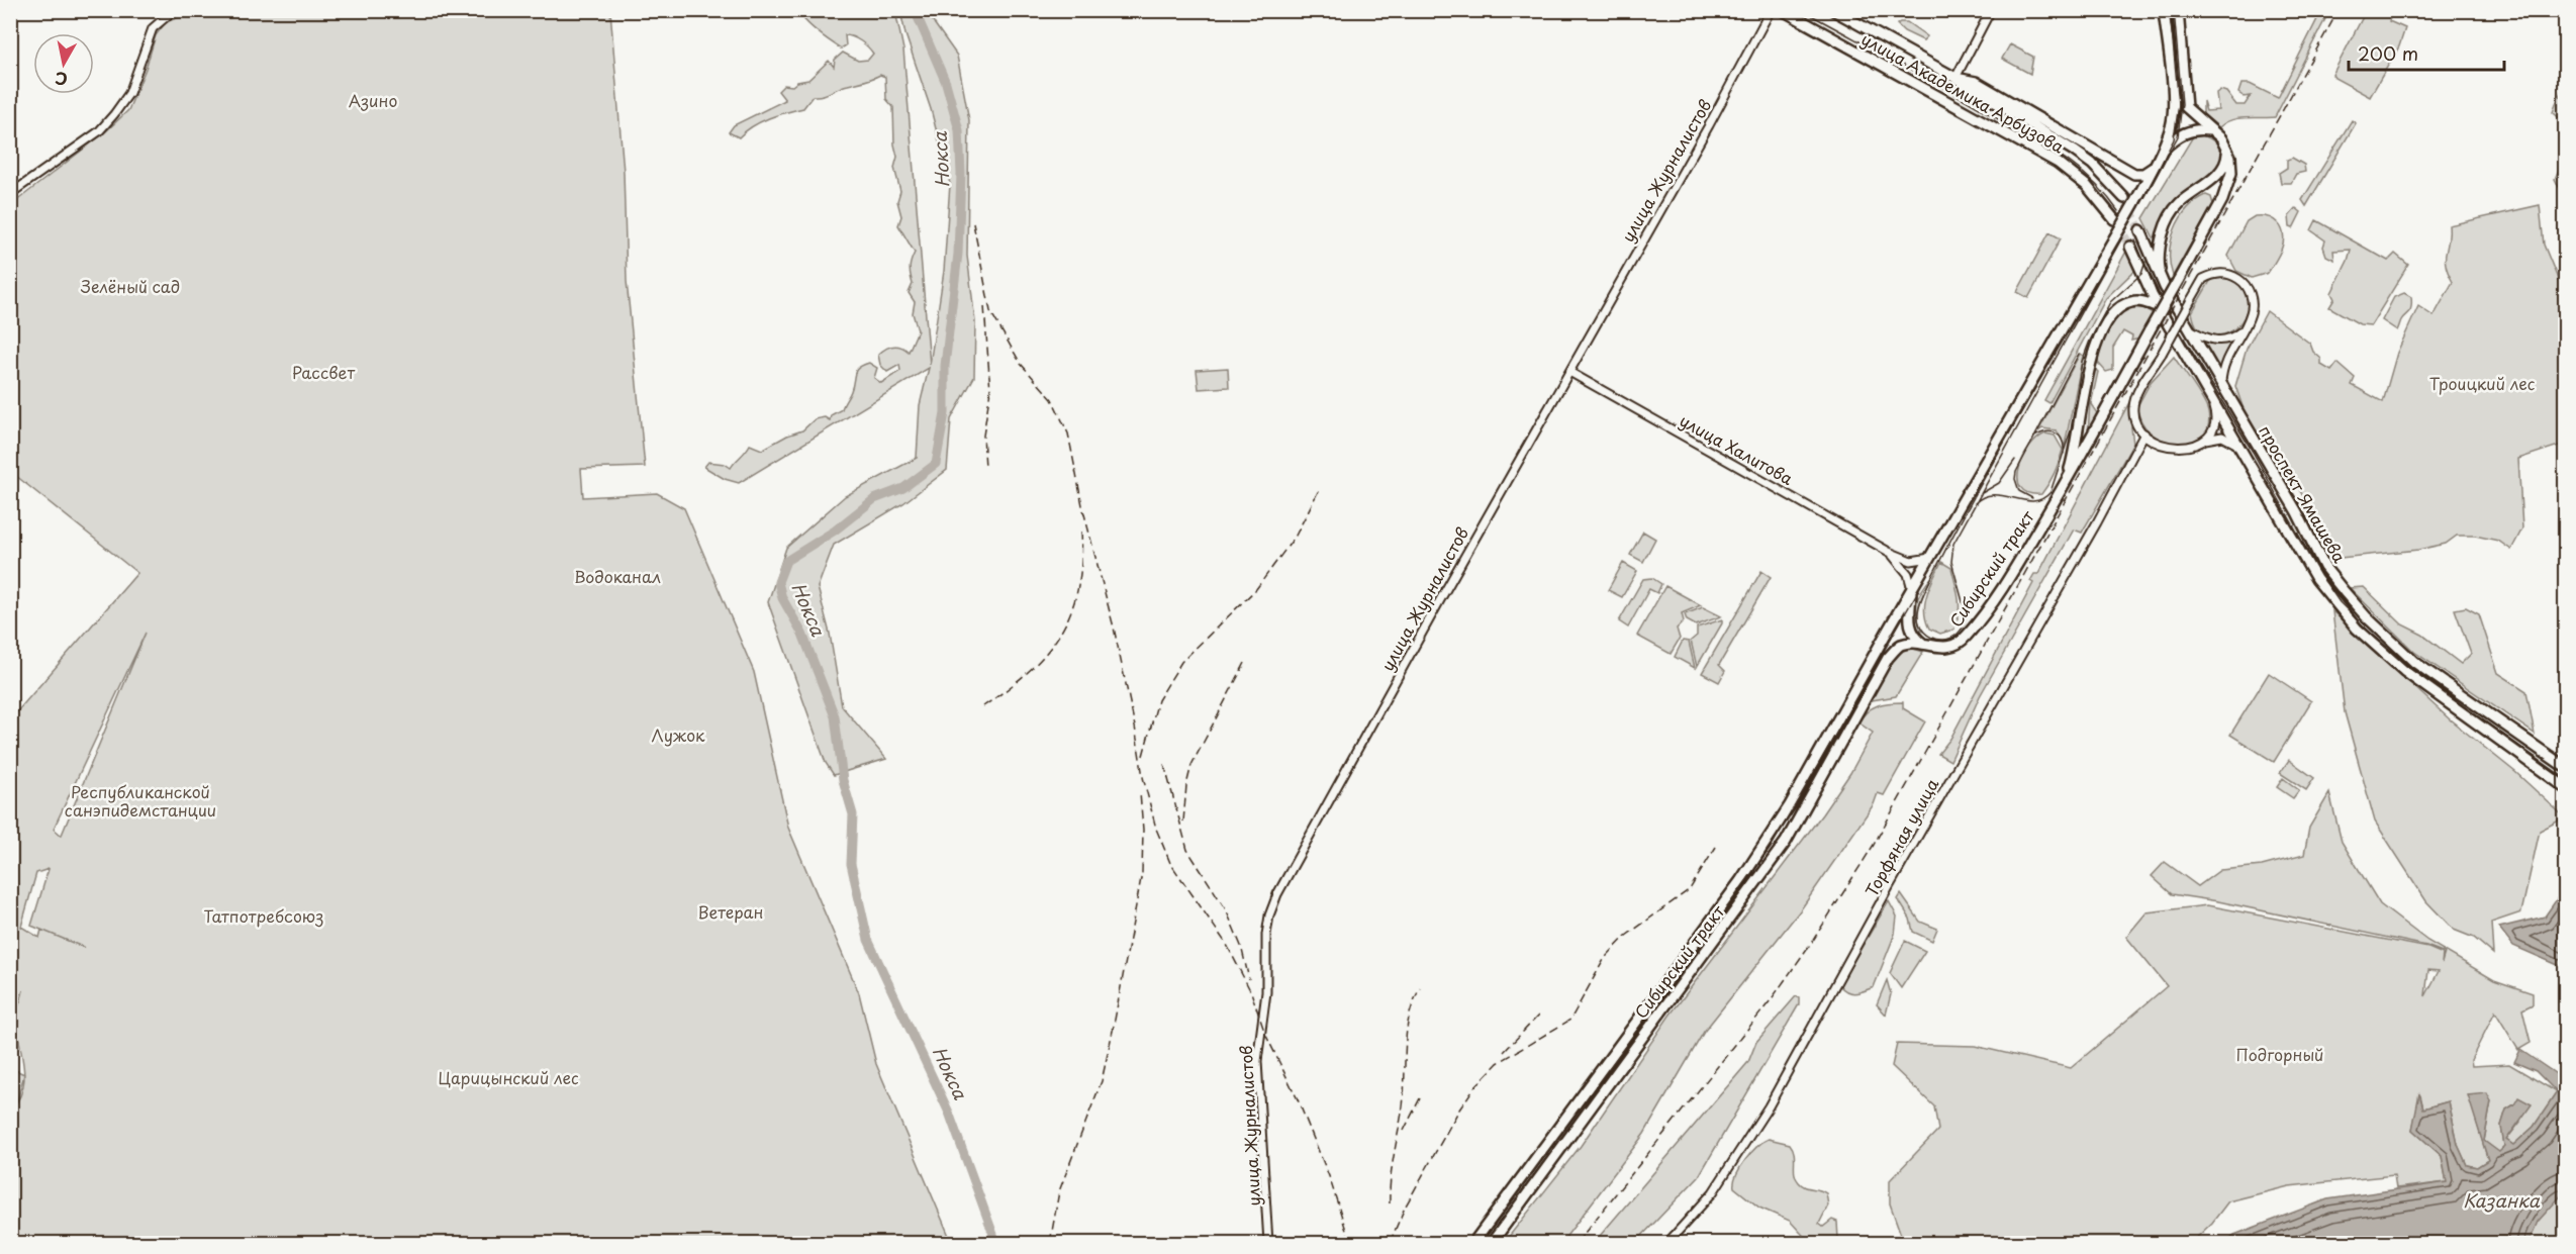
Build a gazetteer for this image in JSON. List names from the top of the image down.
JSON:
{
  "streets": {
    "main road": ["улица Академика Арбузова", "проспект Ямашева", "Сибирский тракт"],
    "street": ["улица Журналистов", "улица Халитова", "Торфяная улица"]
  },
  "crossings": [
    ["улица Журналистов", "улица Халитова"]
  ],
  "water": ["Нокса", "Казанка"],
  "parks": [
    "Азино",
    "Зелёный сад",
    "Рассвет",
    "Троицкий лес",
    "Водоканал",
    "Лужок",
    "Республиканской санэпидемстанции",
    "Ветеран",
    "Татпотребсоюз",
    "Подгорный",
    "Царицынский лес"
  ],
  "scale_bar": "200 m",
  "north": "bottom"
}
